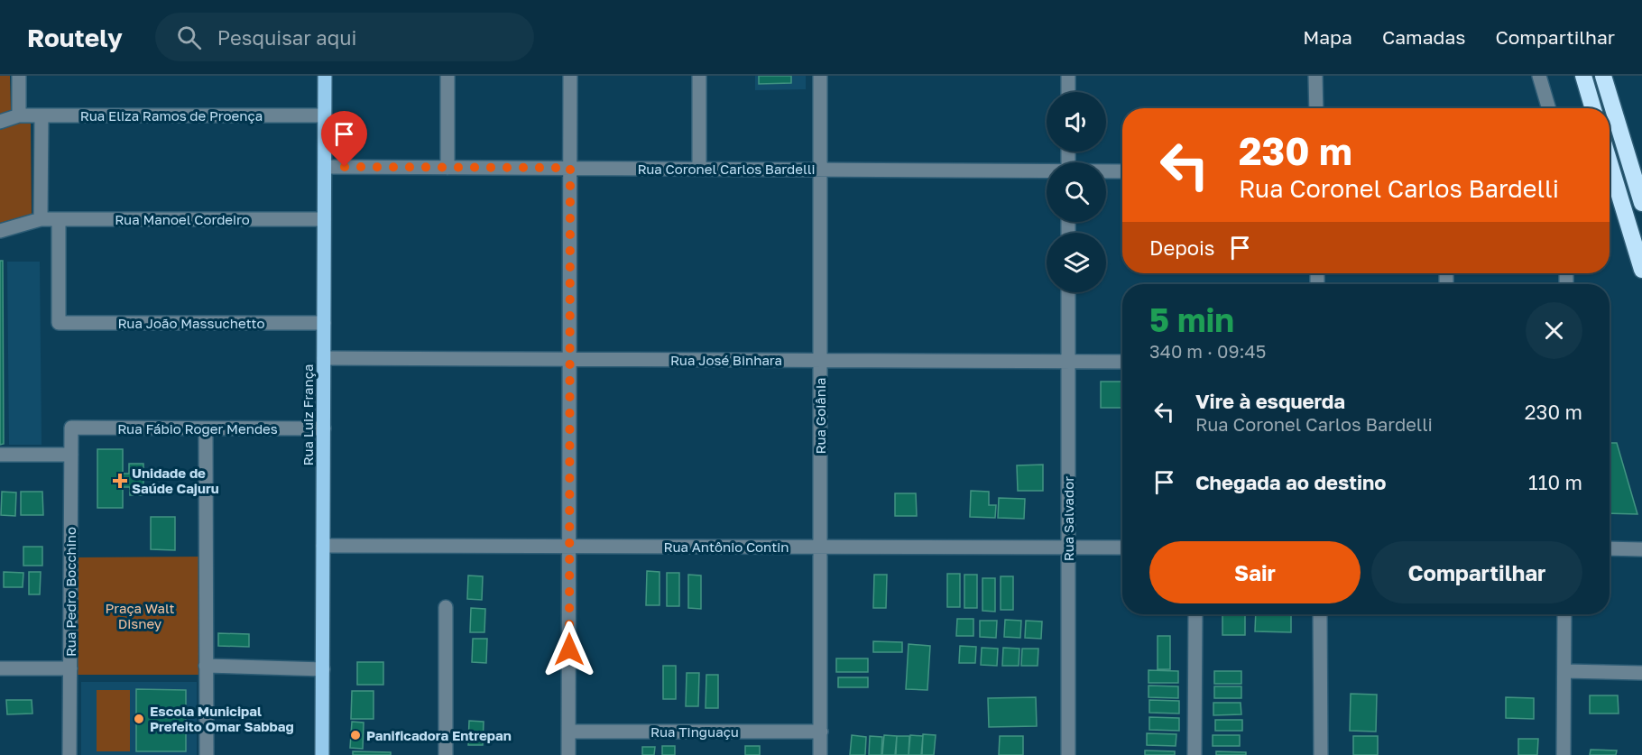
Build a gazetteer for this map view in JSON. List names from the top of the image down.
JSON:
{
  "streets": {
    "main road": ["Rua Luiz França"],
    "street": [
      "Rua Eliza Ramos de Proença",
      "Rua Coronel Carlos Bardelli",
      "Rua Manoel Cordeiro",
      "Rua João Massuchetto",
      "Rua José Binhara",
      "Rua Goiânia",
      "Rua Fábio Roger Mendes",
      "Rua Salvador",
      "Rua Antônio Contin",
      "Rua Pedro Bocchino",
      "Rua Tinguaçu"
    ]
  },
  "crossings": [
    ["Rua Eliza Ramos de Proença", "Rua Luiz França"],
    ["Rua Coronel Carlos Bardelli", "Rua Luiz França"],
    ["Rua Coronel Carlos Bardelli", "Rua Goiânia"],
    ["Rua Manoel Cordeiro", "Rua João Massuchetto"],
    ["Rua Manoel Cordeiro", "Rua Luiz França"],
    ["Rua João Massuchetto", "Rua Luiz França"],
    ["Rua José Binhara", "Rua Luiz França"],
    ["Rua José Binhara", "Rua Goiânia"],
    ["Rua José Binhara", "Rua Salvador"],
    ["Rua Luiz França", "Rua Fábio Roger Mendes"],
    ["Rua Luiz França", "Rua Antônio Contin"],
    ["Rua Goiânia", "Rua Antônio Contin"],
    ["Rua Goiânia", "Rua Tinguaçu"],
    ["Rua Fábio Roger Mendes", "Rua Pedro Bocchino"],
    ["Rua Salvador", "Rua Antônio Contin"]
  ],
  "parks": ["Praça Walt Disney"],
  "places": {
    "health": ["Unidade de Saúde Cajuru"],
    "other": ["Escola Municipal Prefeito Omar Sabbag", "Panificadora Entrepan"]
  },
  "page": {
    "header": "Routely",
    "search": "Pesquisar aqui",
    "nav": ["Mapa", "Camadas", "Compartilhar"],
    "turn": ["230 m", "Rua Coronel Carlos Bardelli"],
    "then": "Depois",
    "heading": ["5 min", "340 m · 09:45"],
    "list": [
      {
        "name": "Vire à esquerda",
        "note": "Rua Coronel Carlos Bardelli",
        "value": "230 m"
      },
      {
        "name": "Chegada ao destino",
        "value": "110 m"
      }
    ],
    "buttons": ["Sair", "Compartilhar"]
  }
}
